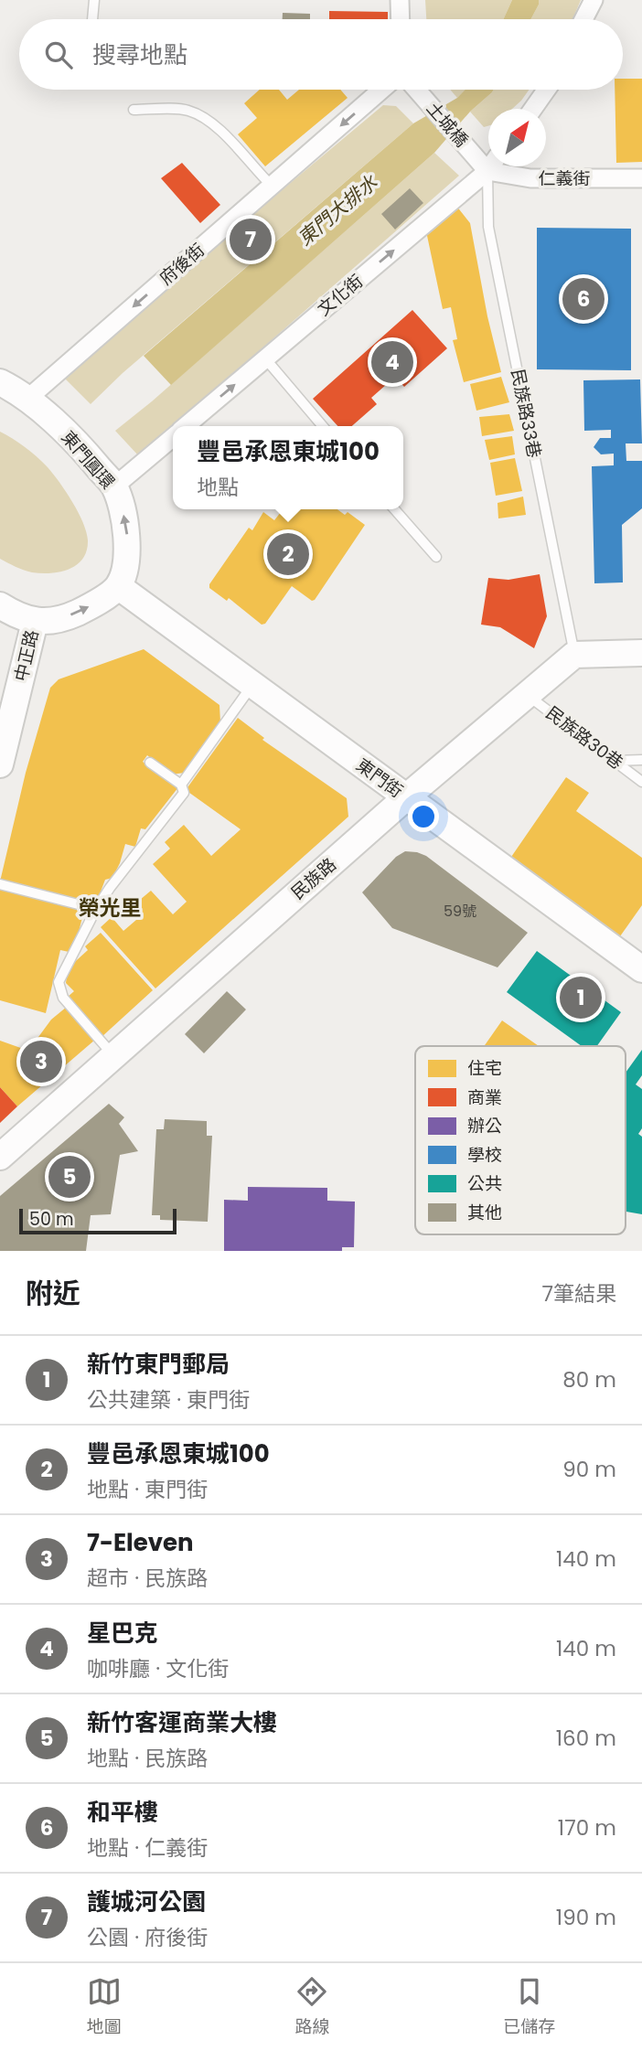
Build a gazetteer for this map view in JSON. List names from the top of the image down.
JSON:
{
  "streets": {
    "street": [
      "土城橋",
      "仁義街",
      "府後街",
      "文化街",
      "東門圓環",
      "中正路",
      "東門街",
      "民族路"
    ],
    "lane": ["民族路33巷", "民族路30巷"]
  },
  "crossings": [
    ["府後街", "東門圓環"],
    ["文化街", "東門圓環"],
    ["民族路33巷", "民族路"],
    ["東門圓環", "東門街"],
    ["民族路30巷", "民族路"],
    ["東門街", "民族路"]
  ],
  "one_way": ["府後街", "文化街", "東門圓環"],
  "districts": ["榮光里"],
  "water": ["東門大排水"],
  "house_numbers": ["59號"],
  "legend": [
    "住宅",
    "商業",
    "辦公",
    "學校",
    "公共",
    "其他"
  ],
  "scale_bar": "50 m",
  "north": "top right",
  "page": {
    "search": "搜尋地點",
    "pins": [
      "7",
      "6",
      "4",
      "2",
      "1",
      "3",
      "5"
    ],
    "popup": ["豐邑承恩東城100", "地點"],
    "scale": "50 m",
    "heading": ["附近", "7筆結果"],
    "list": [
      {
        "mark": "1",
        "name": "新竹東門郵局",
        "note": "公共建築 · 東門街",
        "value": "80 m"
      },
      {
        "mark": "2",
        "name": "豐邑承恩東城100",
        "note": "地點 · 東門街",
        "value": "90 m"
      },
      {
        "mark": "3",
        "name": "7-Eleven",
        "note": "超市 · 民族路",
        "value": "140 m"
      },
      {
        "mark": "4",
        "name": "星巴克",
        "note": "咖啡廳 · 文化街",
        "value": "140 m"
      },
      {
        "mark": "5",
        "name": "新竹客運商業大樓",
        "note": "地點 · 民族路",
        "value": "160 m"
      },
      {
        "mark": "6",
        "name": "和平樓",
        "note": "地點 · 仁義街",
        "value": "170 m"
      },
      {
        "mark": "7",
        "name": "護城河公園",
        "note": "公園 · 府後街",
        "value": "190 m"
      }
    ],
    "nav": ["地圖", "路線", "已儲存"]
  }
}
